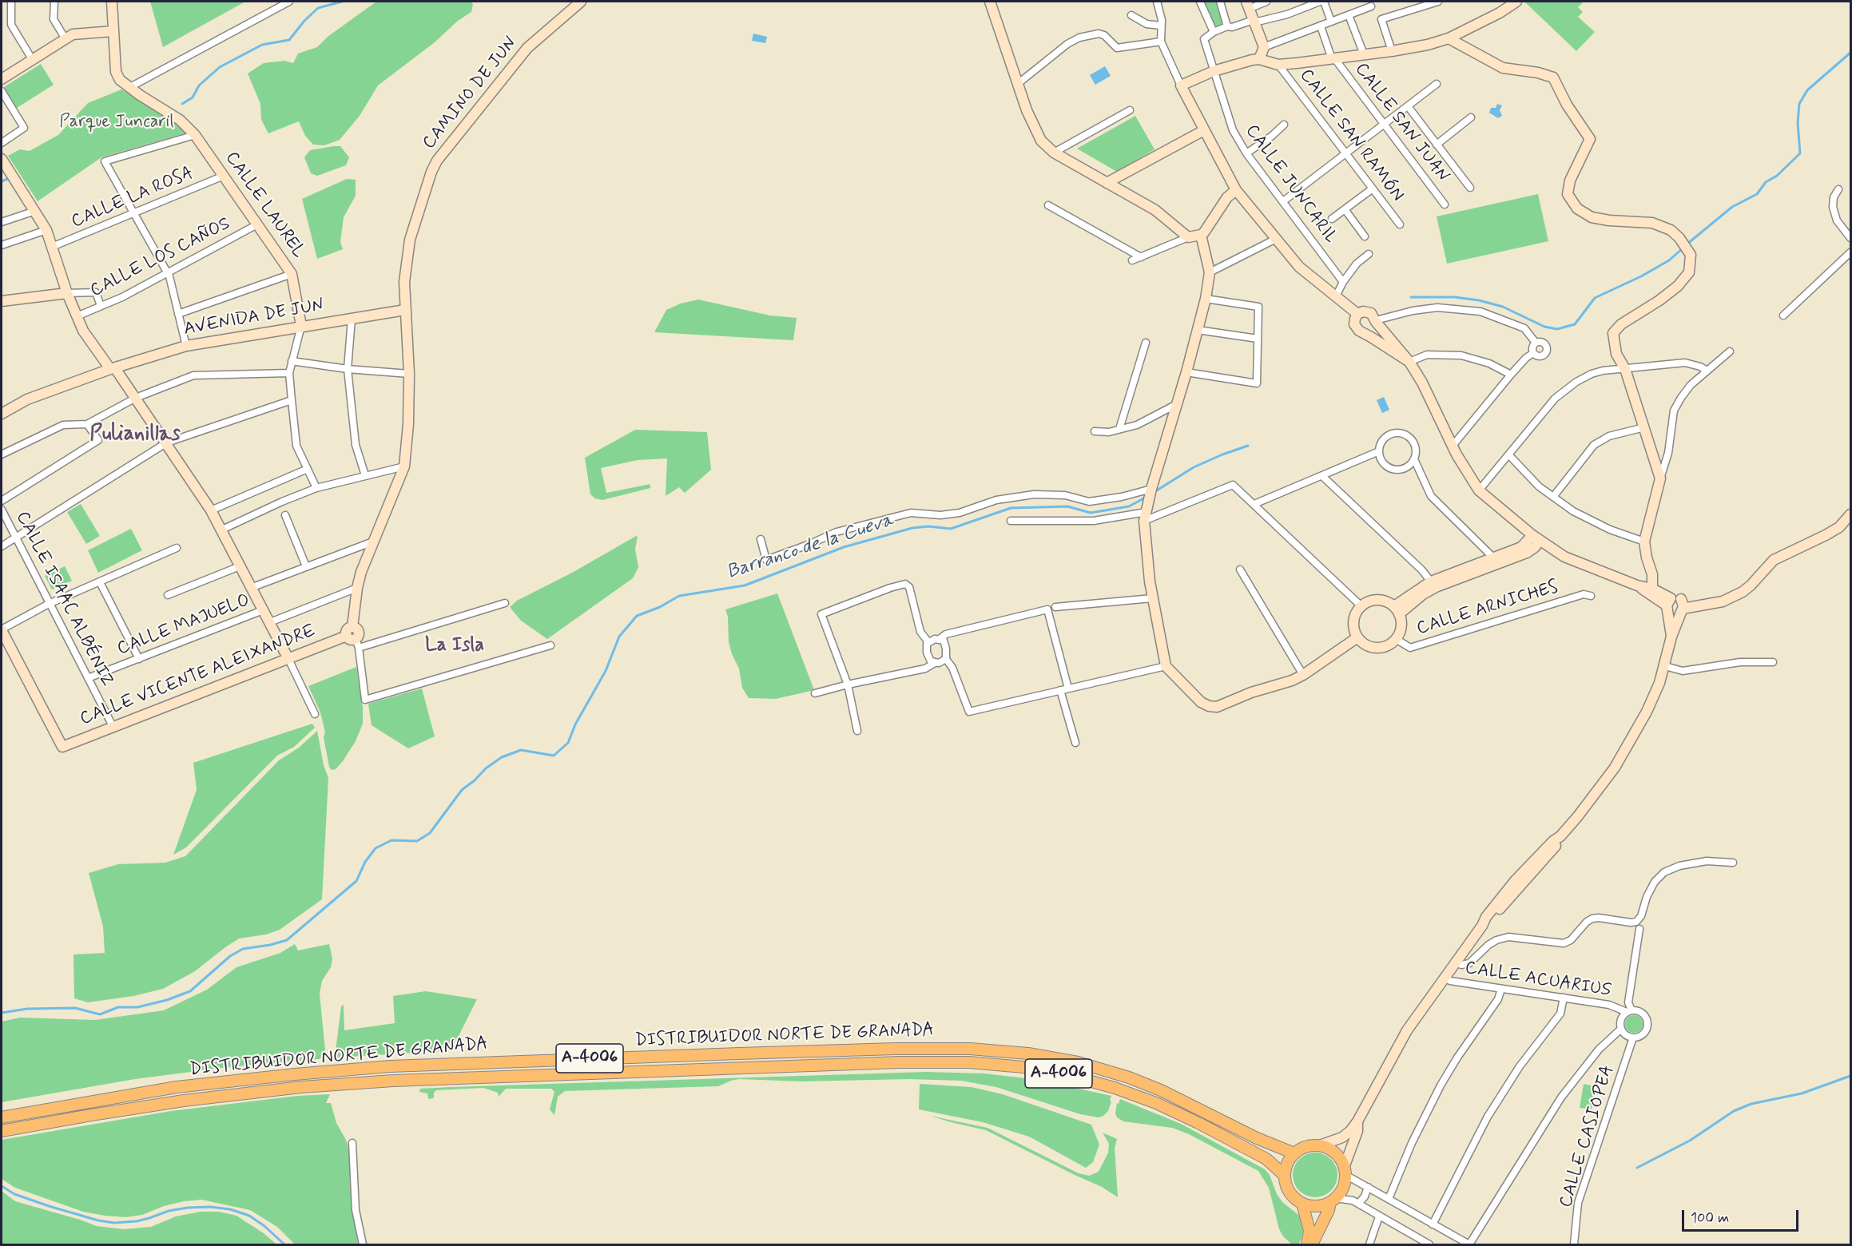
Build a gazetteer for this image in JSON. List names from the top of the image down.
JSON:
{
  "streets": {
    "main road": ["DISTRIBUIDOR NORTE DE GRANADA", "A-4006"],
    "street": [
      "CAMINO DE JUN",
      "CALLE SAN JUAN",
      "CALLE SAN RAMÓN",
      "CALLE JUNCARIL",
      "CALLE LA ROSA",
      "CALLE LAUREL",
      "CALLE LOS CAÑOS",
      "AVENIDA DE JUN",
      "CALLE ISAAC ALBÉNIZ",
      "CALLE ARNICHES",
      "CALLE MAJUELO",
      "CALLE VICENTE ALEIXANDRE",
      "CALLE ACUARIUS",
      "CALLE CASIOPEA"
    ]
  },
  "crossings": [
    ["CAMINO DE JUN", "AVENIDA DE JUN"],
    ["CAMINO DE JUN", "CALLE VICENTE ALEIXANDRE"],
    ["CALLE LA ROSA", "CALLE LAUREL"],
    ["CALLE LAUREL", "CALLE LOS CAÑOS"],
    ["CALLE LAUREL", "AVENIDA DE JUN"],
    ["CALLE ISAAC ALBÉNIZ", "CALLE MAJUELO"],
    ["CALLE ISAAC ALBÉNIZ", "CALLE VICENTE ALEIXANDRE"],
    ["CALLE ACUARIUS", "CALLE CASIOPEA"]
  ],
  "districts": ["Pulianillas", "La Isla"],
  "water": ["Barranco de la Cueva"],
  "parks": ["Parque Juncaril"],
  "scale_bar": "100 m"
}
